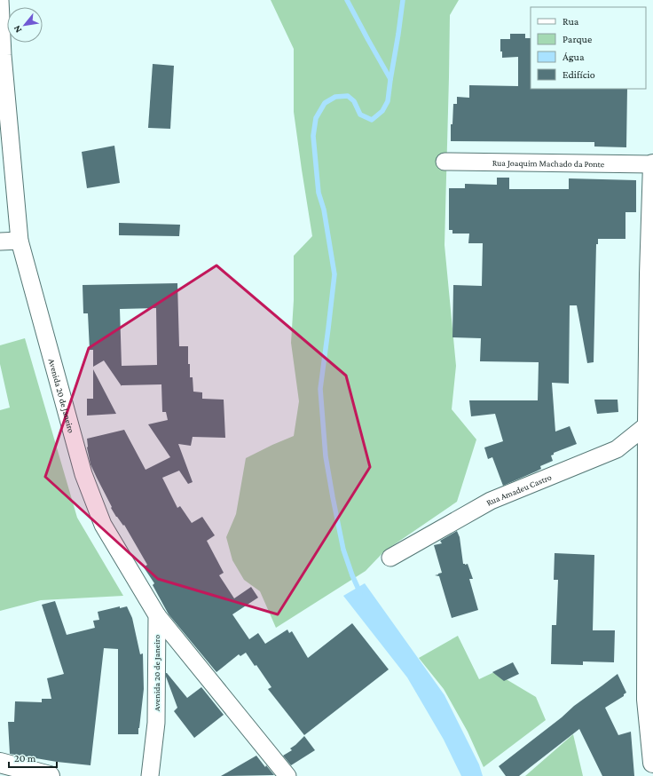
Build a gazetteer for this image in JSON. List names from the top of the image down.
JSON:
{
  "streets": {
    "street": ["Rua Joaquim Machado da Ponte", "Avenida 20 de Janeiro", "Rua Amadeu Castro"]
  },
  "legend": [
    "Rua",
    "Parque",
    "Água",
    "Edifício"
  ],
  "scale_bar": "20 m",
  "north": "bottom left"
}
